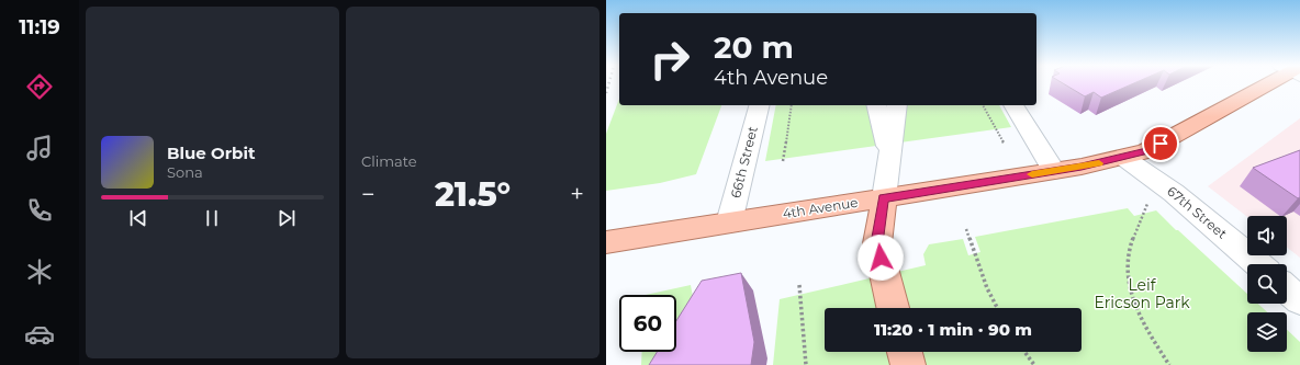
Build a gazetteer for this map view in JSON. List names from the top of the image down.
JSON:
{
  "streets": {
    "main road": ["4th Avenue"],
    "street": ["66th Street", "67th Street"]
  },
  "crossings": [
    ["66th Street", "4th Avenue"],
    ["4th Avenue", "67th Street"]
  ],
  "parks": ["Leif Ericson Park"],
  "page": {
    "tabs": "11:19",
    "tile": "Climate",
    "turn": ["20 m", "4th Avenue"],
    "song": ["Blue Orbit", "Sona"],
    "heat": ["−", "21.5°", "+"],
    "limit": "60",
    "trip": "11:20 · 1 min · 90 m"
  }
}
